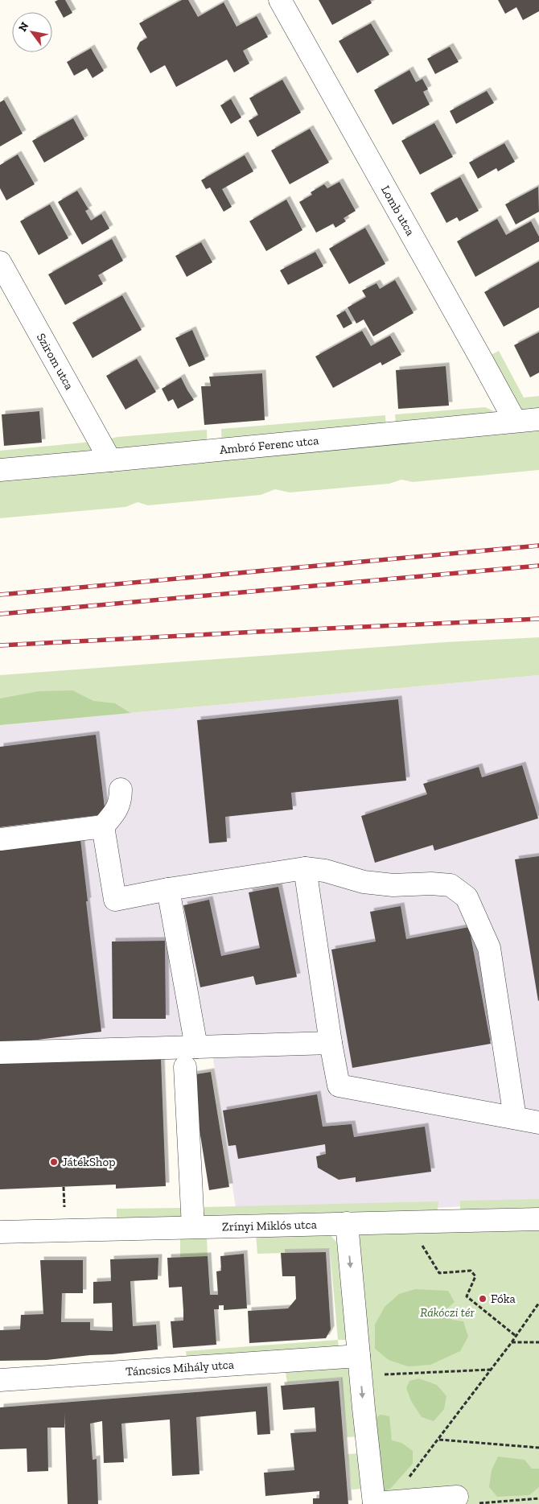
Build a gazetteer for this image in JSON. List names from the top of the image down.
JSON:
{
  "streets": {
    "street": [
      "Lomb utca",
      "Szirom utca",
      "Ambró Ferenc utca",
      "Zrínyi Miklós utca",
      "Táncsics Mihály utca"
    ]
  },
  "crossings": [
    ["Lomb utca", "Ambró Ferenc utca"],
    ["Szirom utca", "Ambró Ferenc utca"]
  ],
  "parks": ["Rákóczi tér"],
  "places": ["JátékShop", "Fóka"],
  "north": "top left"
}
